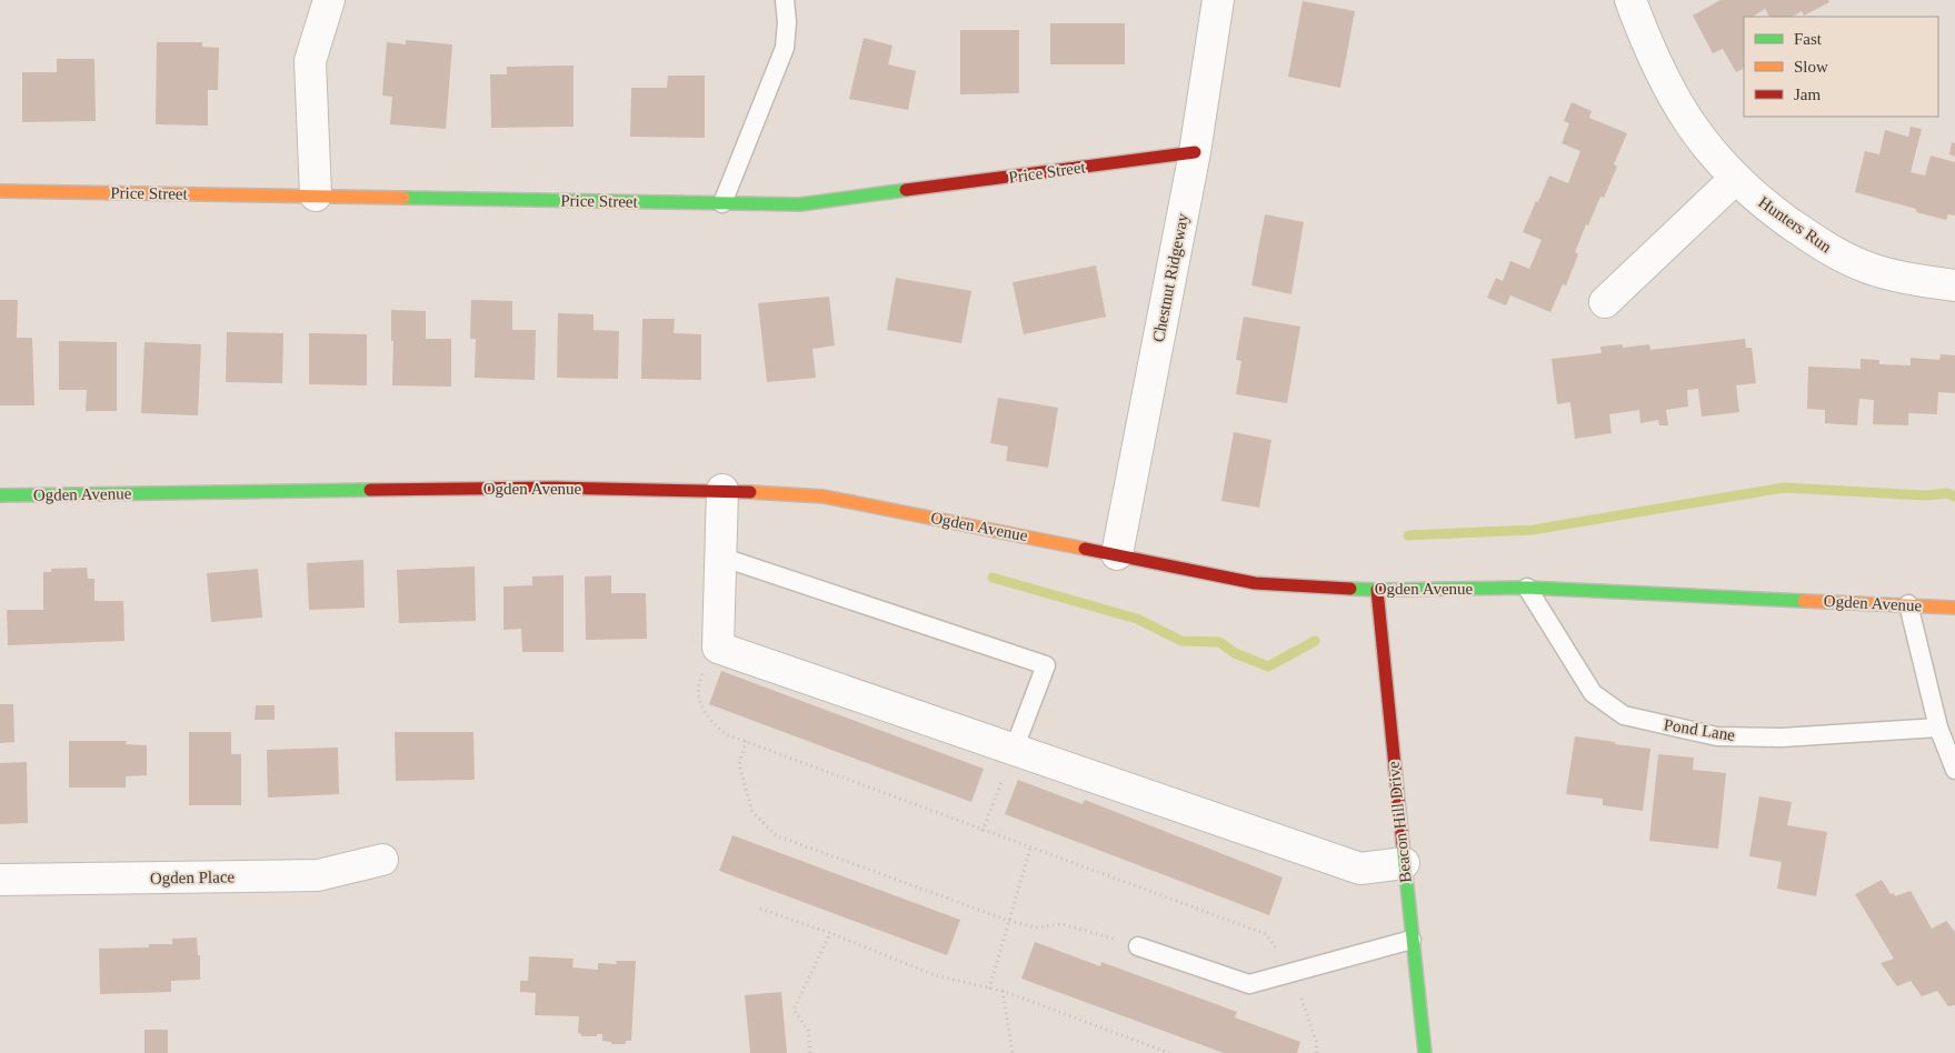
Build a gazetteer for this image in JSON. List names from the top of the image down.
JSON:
{
  "streets": {
    "street": [
      "Price Street",
      "Hunters Run",
      "Chestnut Ridgeway",
      "Ogden Avenue",
      "Beacon Hill Drive",
      "Ogden Place"
    ],
    "lane": ["Pond Lane"]
  },
  "crossings": [
    ["Price Street", "Chestnut Ridgeway"],
    ["Chestnut Ridgeway", "Ogden Avenue"],
    ["Ogden Avenue", "Pond Lane"],
    ["Ogden Avenue", "Beacon Hill Drive"]
  ],
  "legend": ["Fast", "Slow", "Jam"]
}
